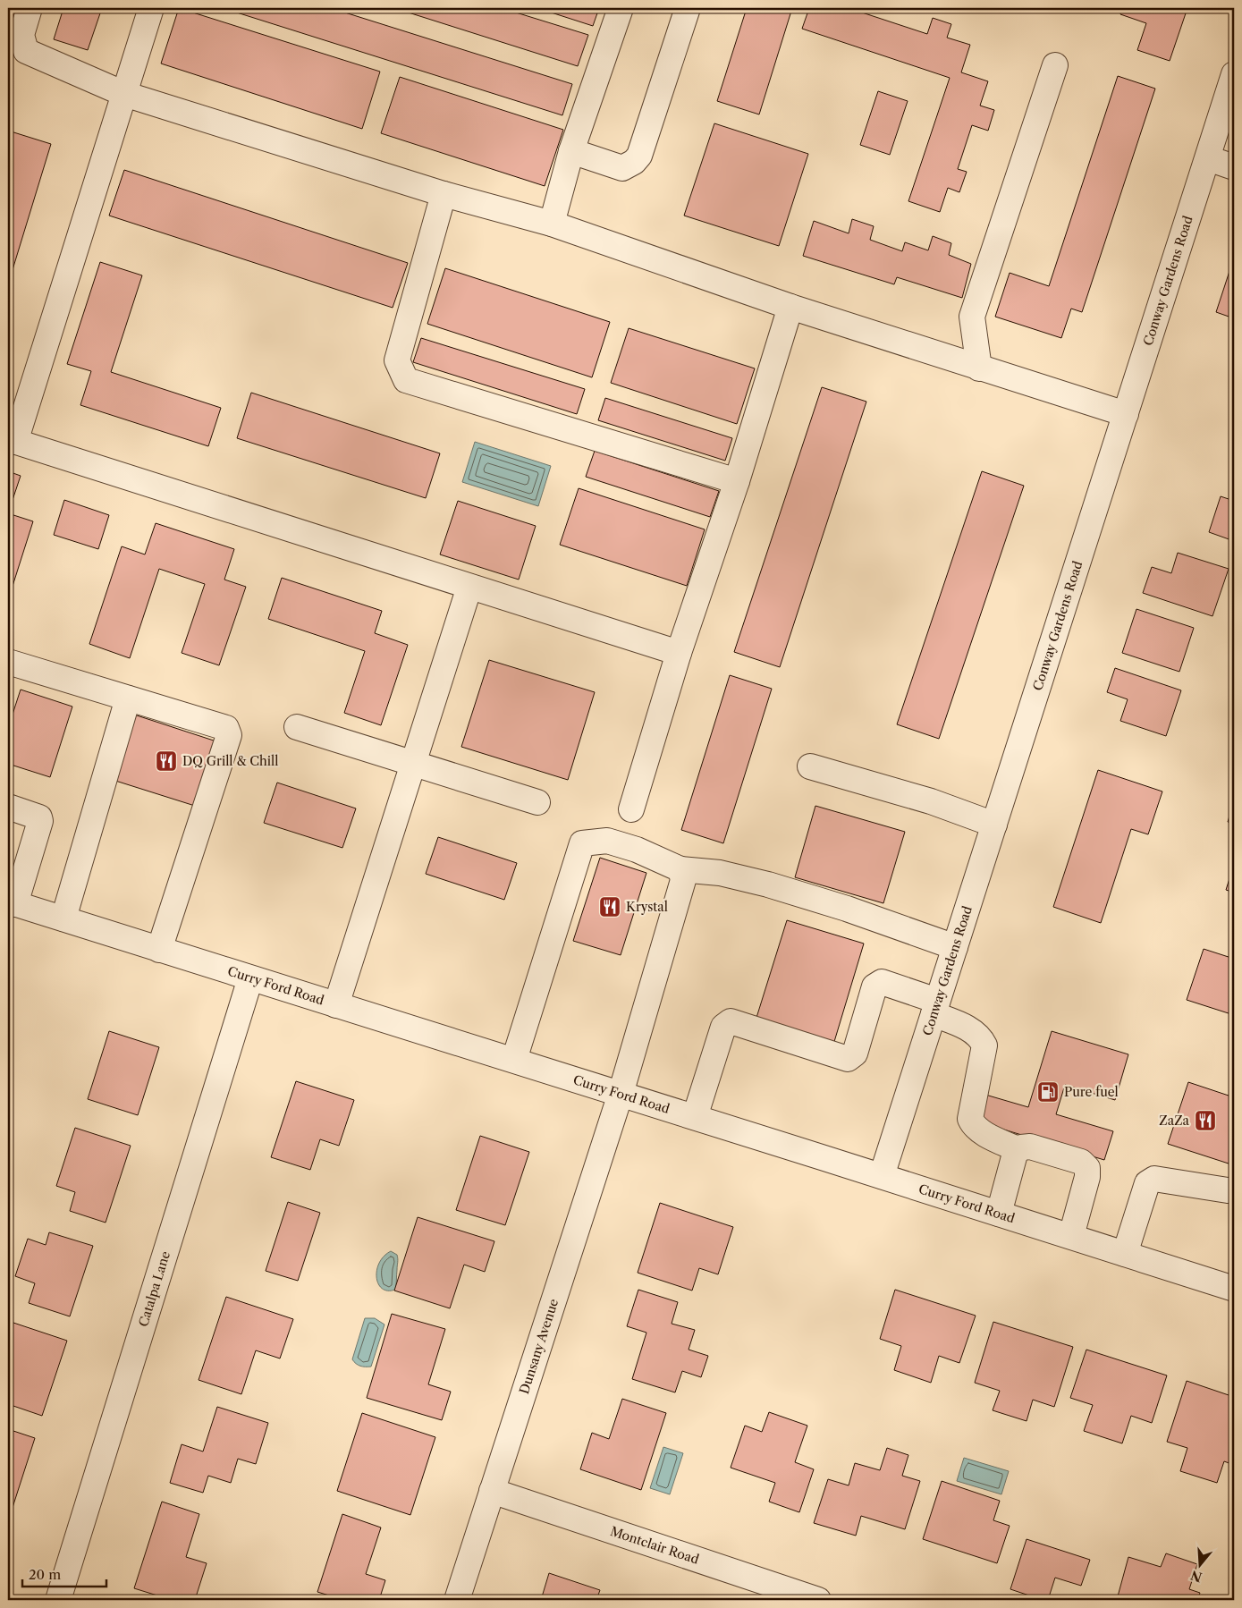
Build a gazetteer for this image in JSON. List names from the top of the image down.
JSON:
{
  "streets": {
    "street": [
      "Conway Gardens Road",
      "Curry Ford Road",
      "Catalpa Lane",
      "Dunsany Avenue",
      "Montclair Road"
    ]
  },
  "crossings": [
    ["Conway Gardens Road", "Curry Ford Road"],
    ["Curry Ford Road", "Catalpa Lane"],
    ["Curry Ford Road", "Dunsany Avenue"],
    ["Dunsany Avenue", "Montclair Road"]
  ],
  "places": {
    "restaurant": ["DQ Grill & Chill", "Krystal", "ZaZa"],
    "fuel station": ["Pure fuel"]
  },
  "scale_bar": "20 m",
  "north": "bottom"
}
